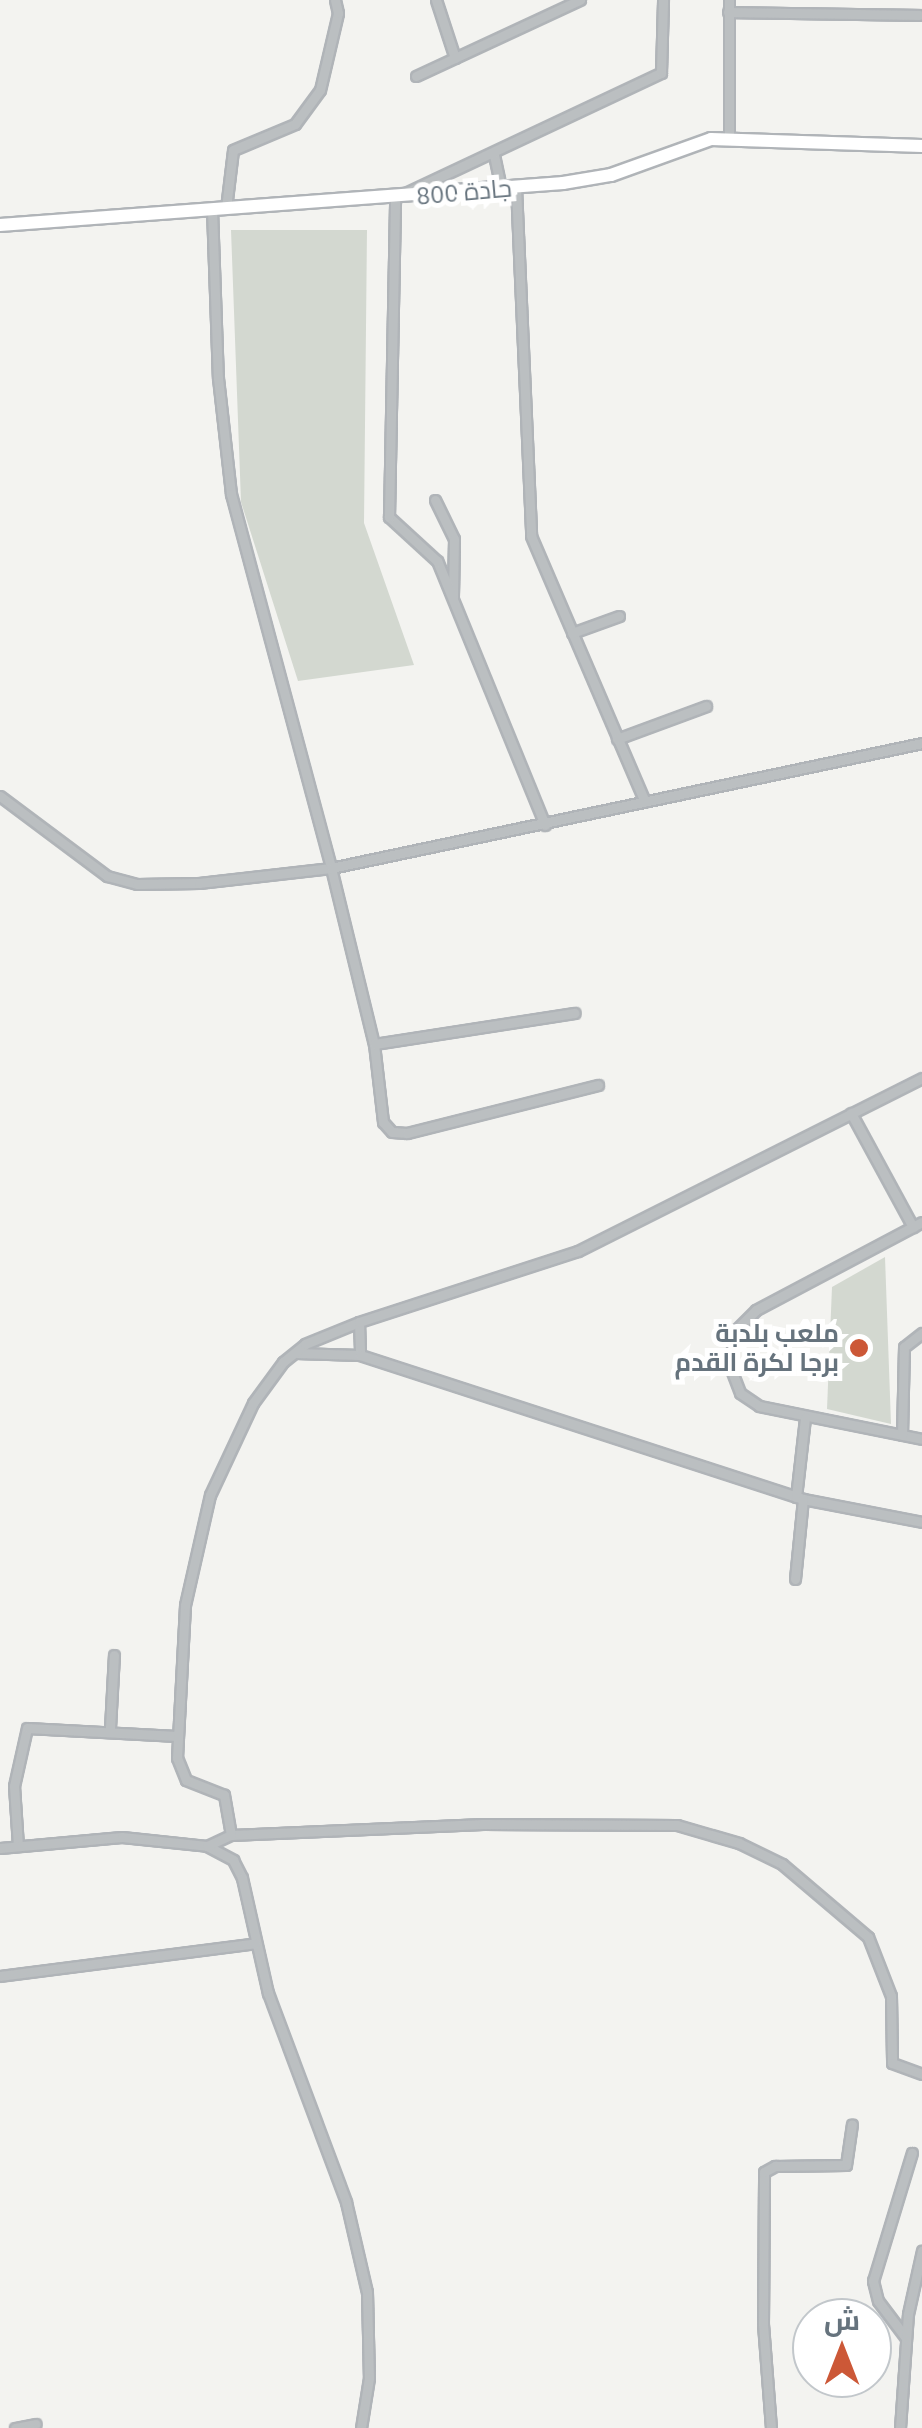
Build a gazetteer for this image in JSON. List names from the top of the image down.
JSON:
{
  "streets": {
    "main road": ["جادة 800"]
  },
  "places": ["ملعب بلدبة برجا لكرة القدم"],
  "north": "top"
}
